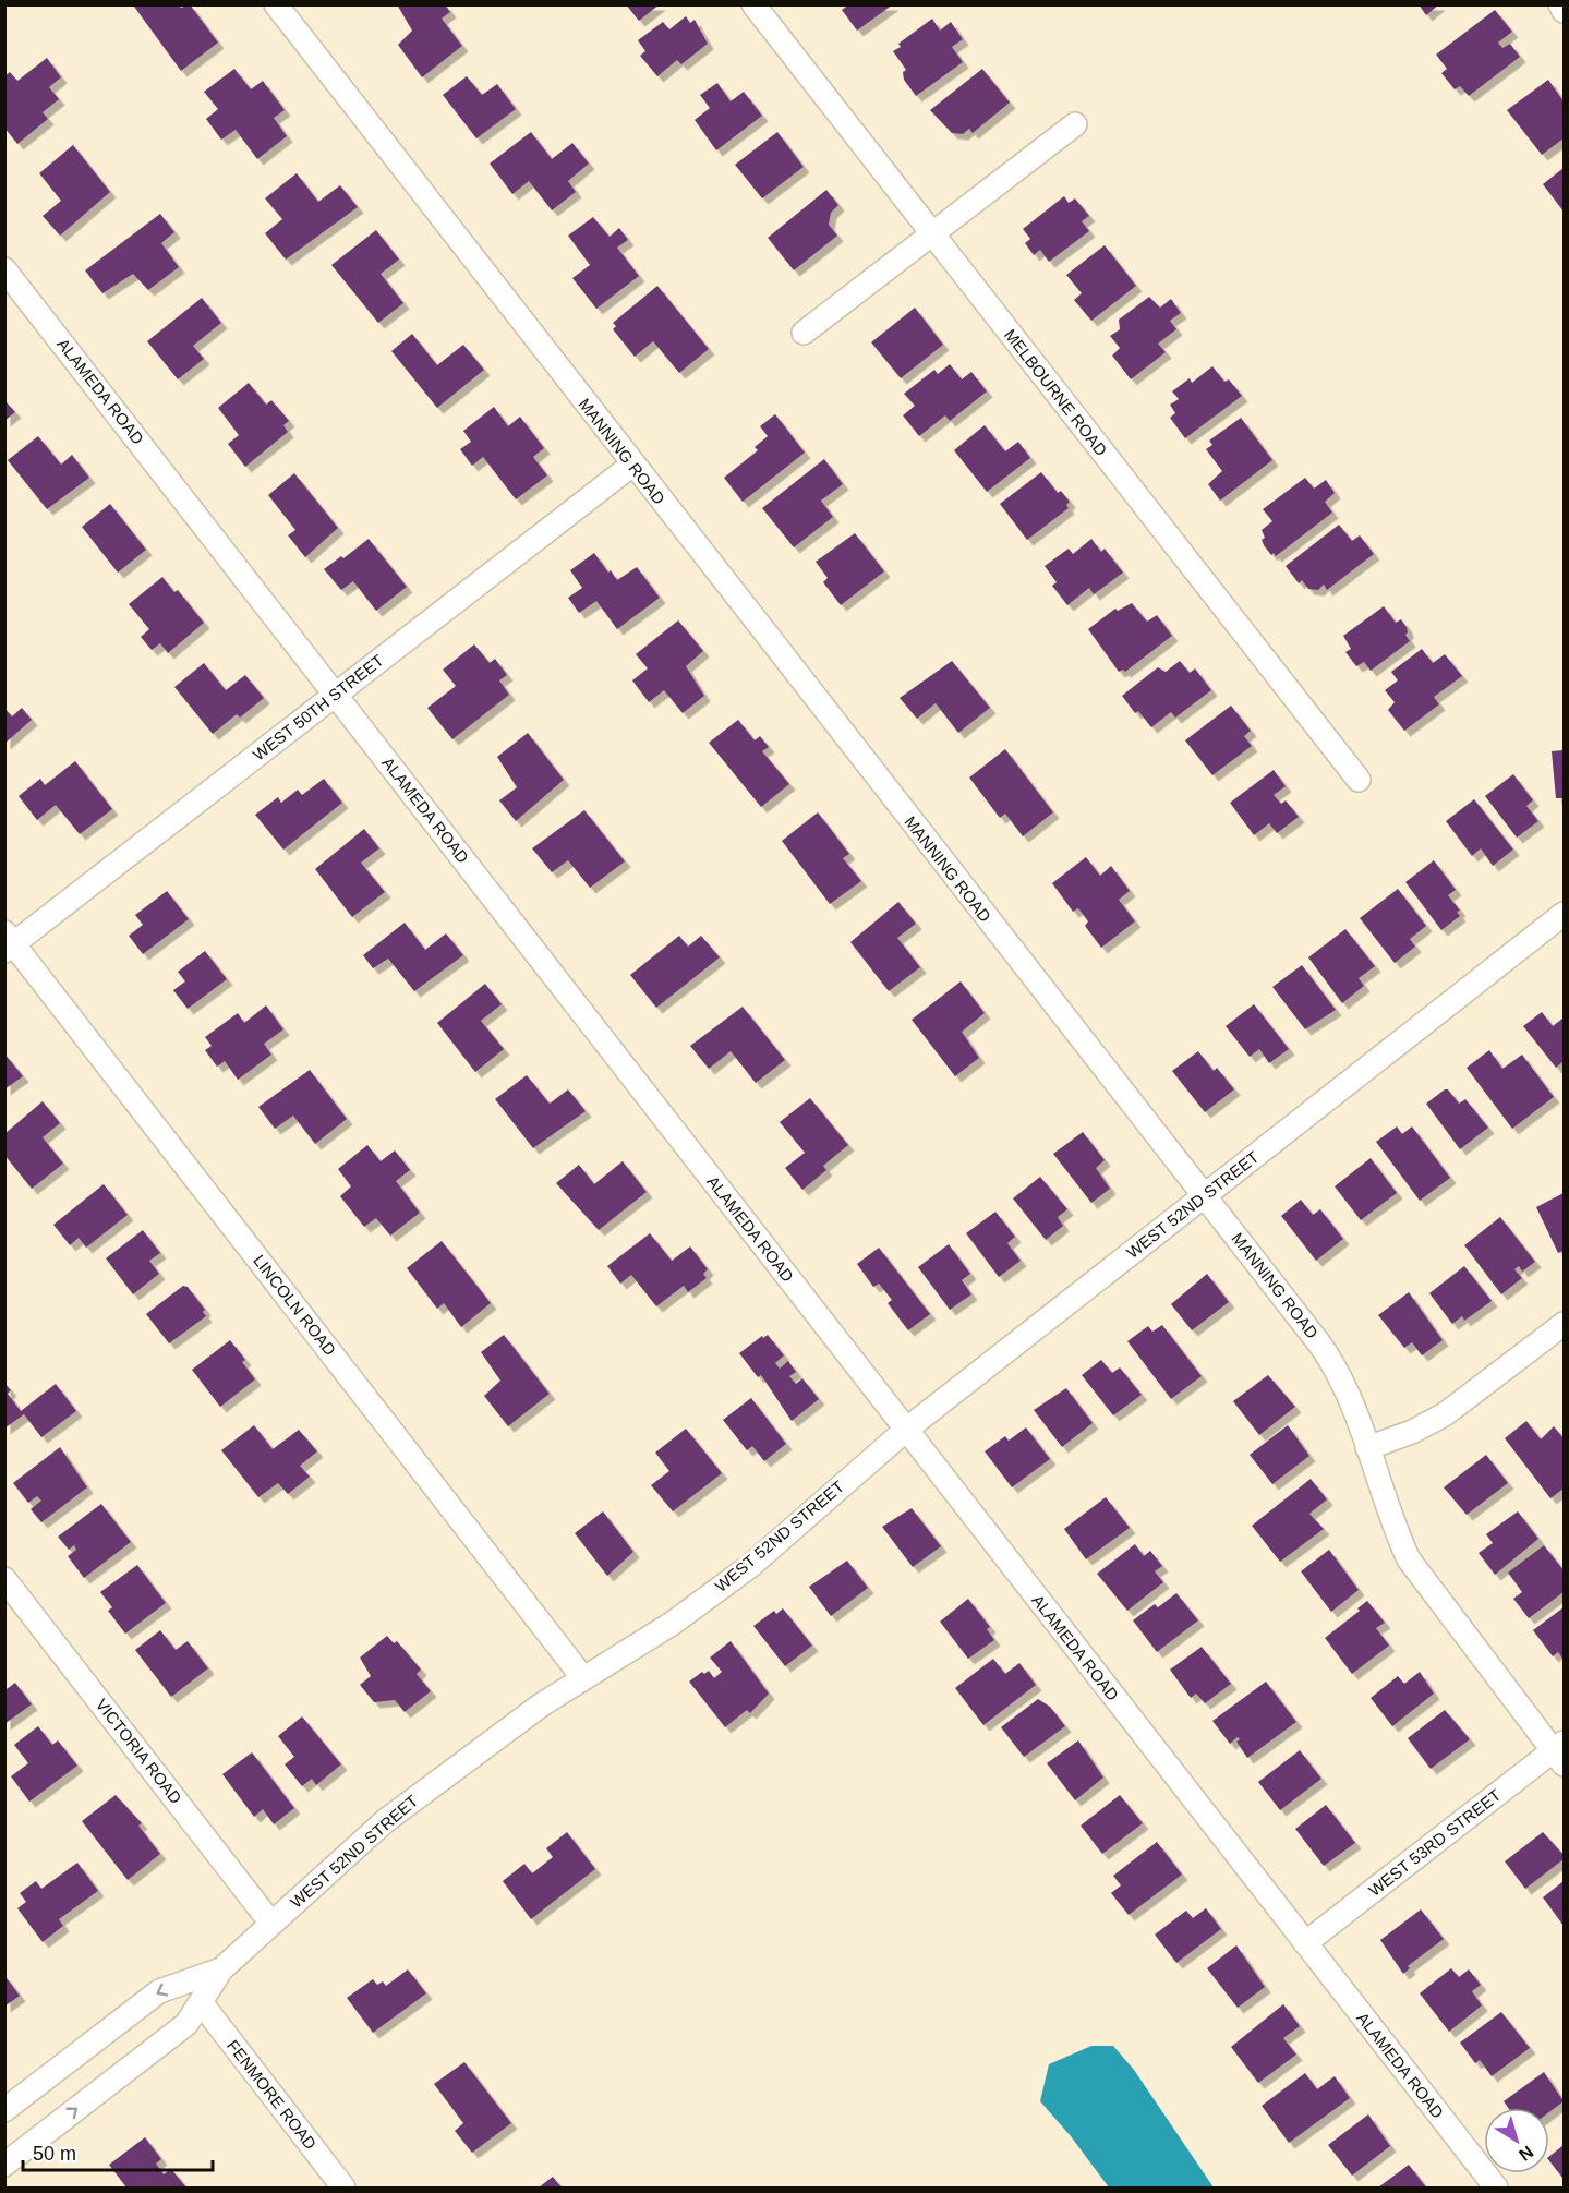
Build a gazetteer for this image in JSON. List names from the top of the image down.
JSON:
{
  "streets": {
    "street": [
      "ALAMEDA ROAD",
      "MELBOURNE ROAD",
      "MANNING ROAD",
      "WEST 50TH STREET",
      "WEST 52ND STREET",
      "LINCOLN ROAD",
      "VICTORIA ROAD",
      "WEST 53RD STREET",
      "FENMORE ROAD"
    ]
  },
  "crossings": [
    ["ALAMEDA ROAD", "WEST 50TH STREET"],
    ["ALAMEDA ROAD", "WEST 52ND STREET"],
    ["ALAMEDA ROAD", "WEST 53RD STREET"],
    ["MANNING ROAD", "WEST 50TH STREET"],
    ["MANNING ROAD", "WEST 52ND STREET"],
    ["MANNING ROAD", "WEST 53RD STREET"],
    ["WEST 50TH STREET", "LINCOLN ROAD"],
    ["WEST 52ND STREET", "LINCOLN ROAD"],
    ["WEST 52ND STREET", "VICTORIA ROAD"],
    ["WEST 52ND STREET", "FENMORE ROAD"]
  ],
  "scale_bar": "50 m",
  "north": "bottom right"
}
